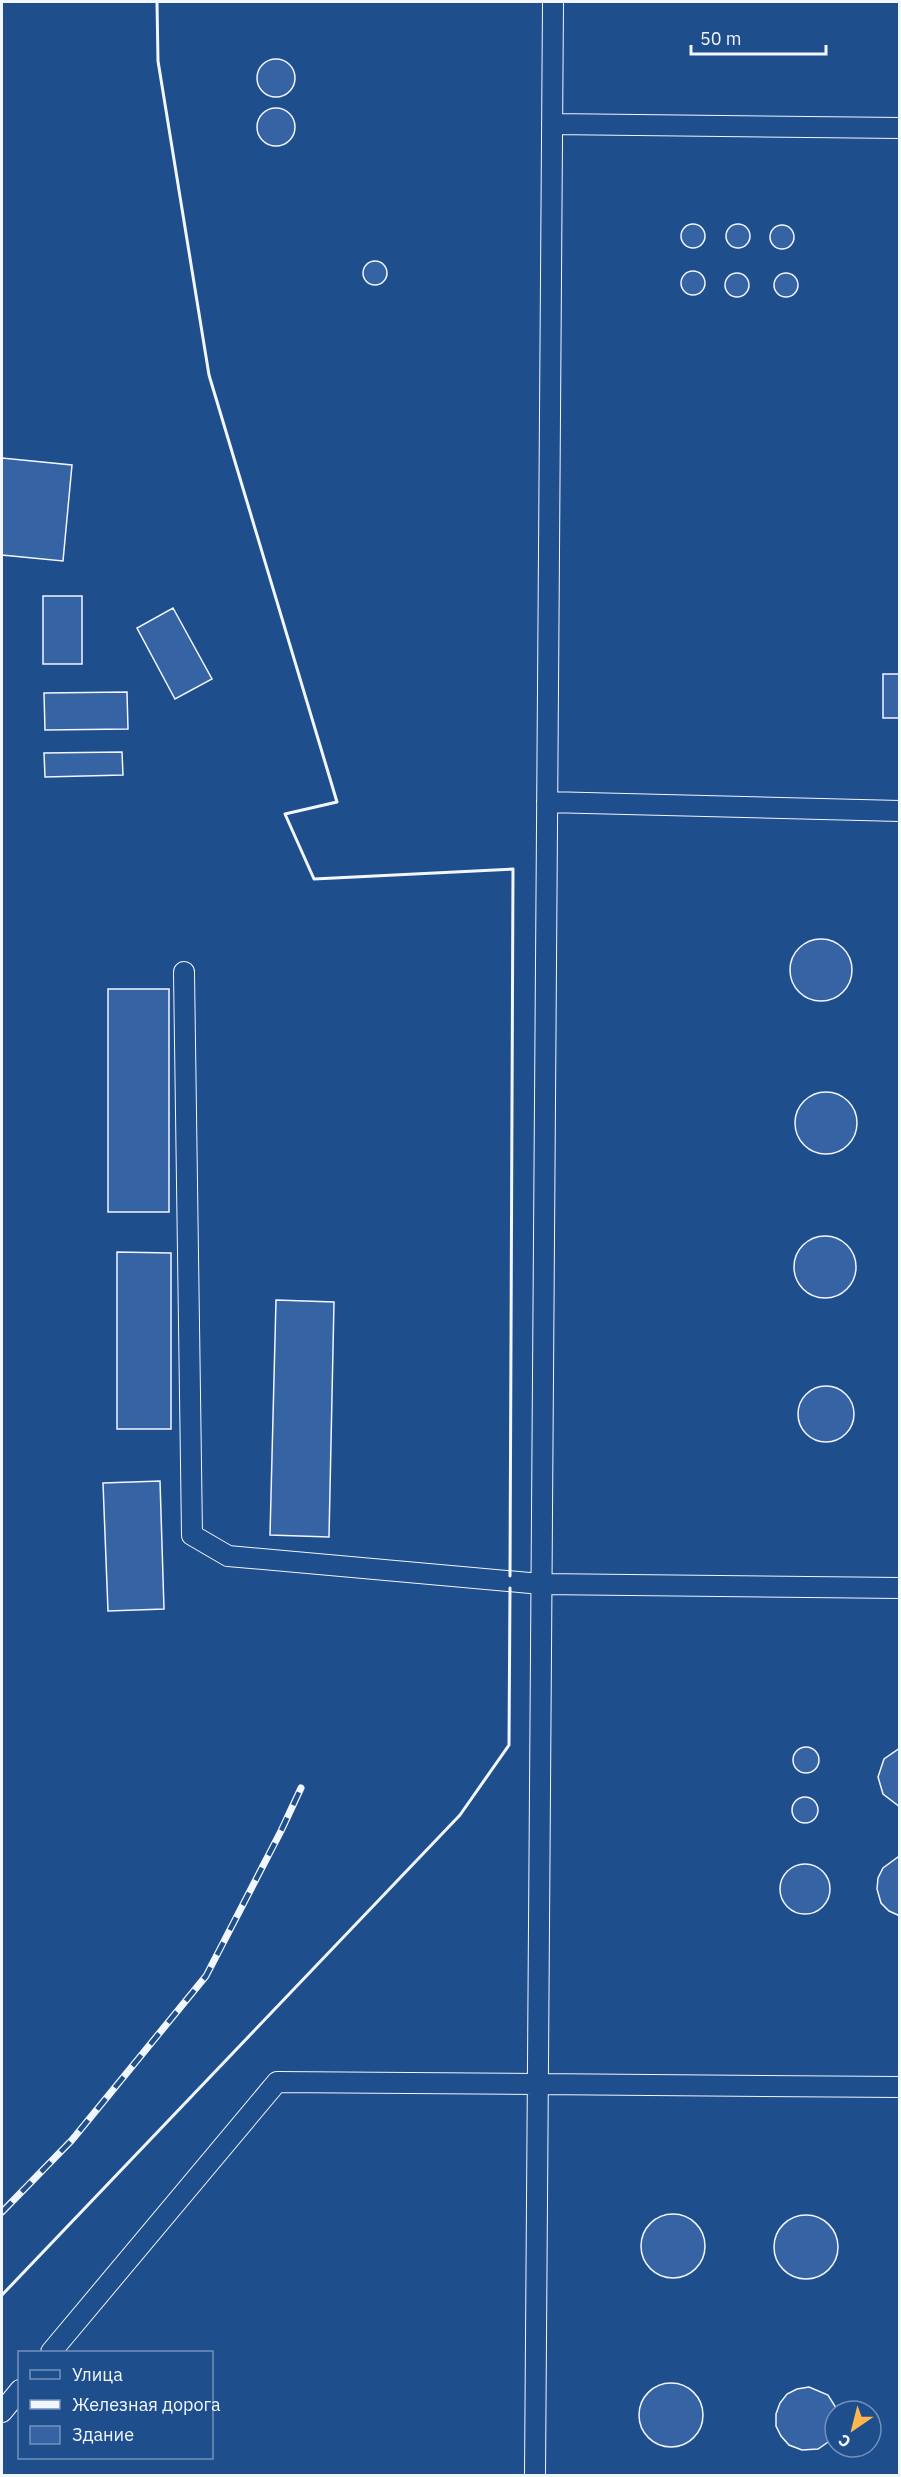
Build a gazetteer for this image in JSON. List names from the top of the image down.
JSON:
{
  "legend": ["Улица", "Железная дорога", "Здание"],
  "scale_bar": "50 m",
  "north": "bottom left"
}
